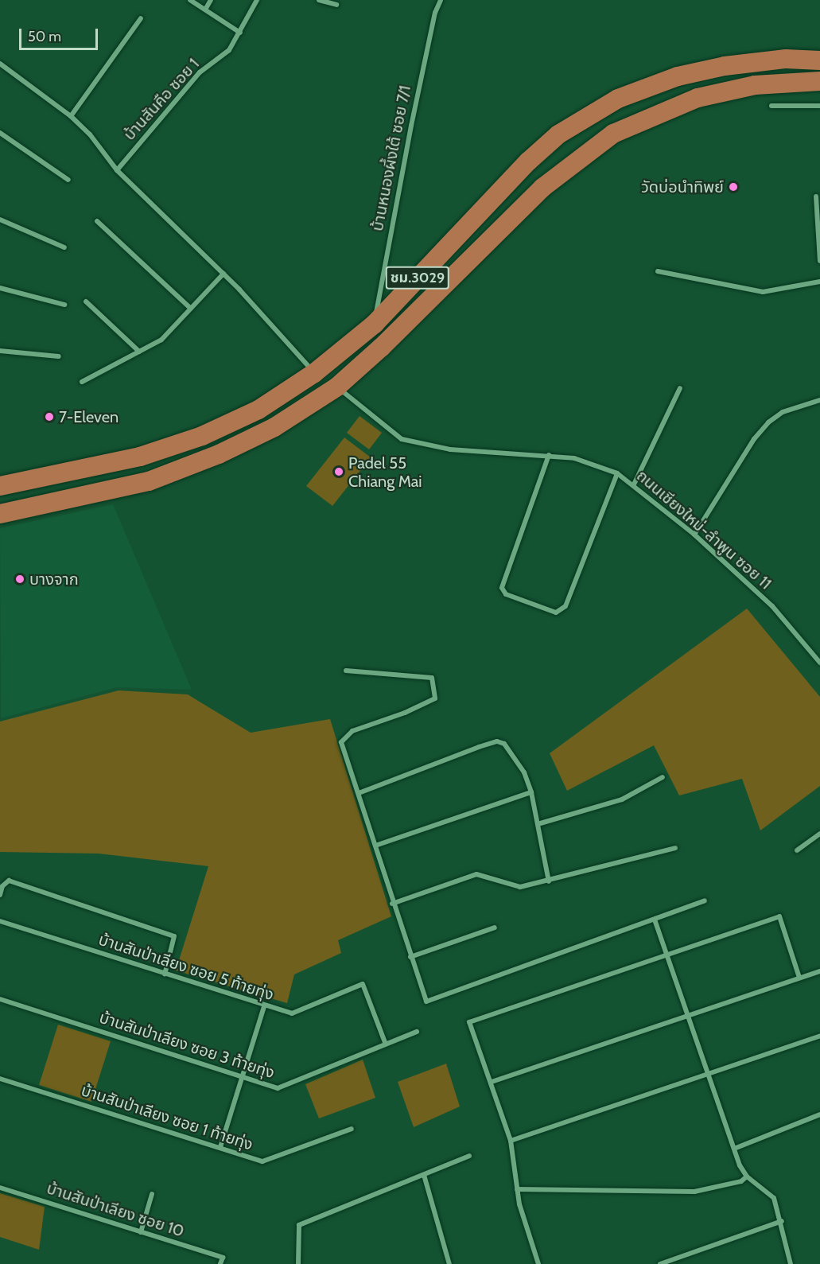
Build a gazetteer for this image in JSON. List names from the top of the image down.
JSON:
{
  "streets": {
    "main road": ["ชม.3029"],
    "street": [
      "บ้านสันคือ ซอย 1",
      "บ้านหนองผึ้งใต้ ซอย 7/1",
      "ถนนเชียงใหม่-ลำพูน ซอย 11",
      "บ้านสันป่าเลียง ซอย 5 ท้ายทุ่ง",
      "บ้านสันป่าเลียง ซอย 3 ท้ายทุ่ง",
      "บ้านสันป่าเลียง ซอย 1 ท้ายทุ่ง",
      "บ้านสันป่าเลียง ซอย 10"
    ]
  },
  "crossings": [
    ["บ้านหนองผึ้งใต้ ซอย 7/1", "ชม.3029"],
    ["ชม.3029", "ถนนเชียงใหม่-ลำพูน ซอย 11"],
    ["บ้านสันป่าเลียง ซอย 5 ท้ายทุ่ง", "บ้านสันป่าเลียง ซอย 3 ท้ายทุ่ง"]
  ],
  "places": [
    "วัดบ่อนำทิพย์",
    "7-Eleven",
    "Padel 55 Chiang Mai",
    "บางจาก"
  ],
  "scale_bar": "50 m"
}
